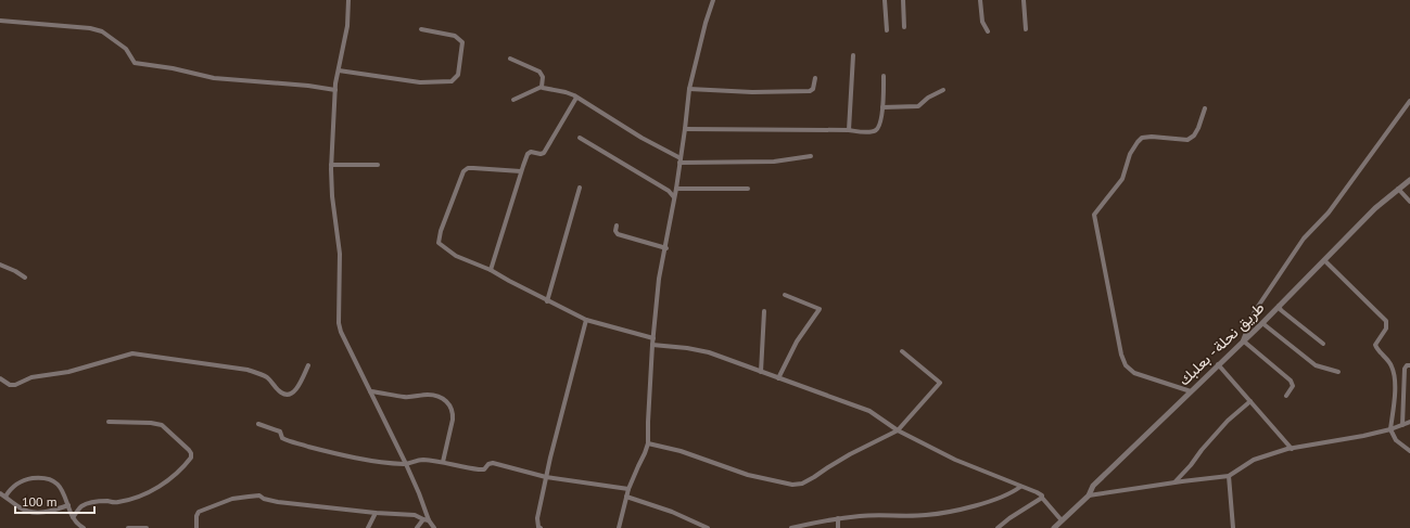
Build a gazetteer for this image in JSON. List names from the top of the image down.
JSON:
{
  "streets": {
    "street": ["طريق نحلة - بعلبك"]
  },
  "scale_bar": "100 m"
}
